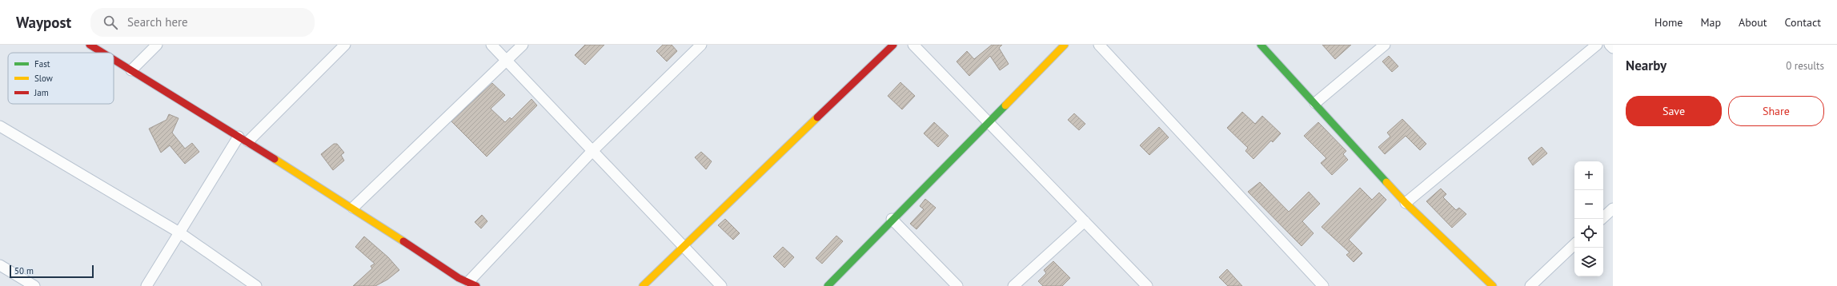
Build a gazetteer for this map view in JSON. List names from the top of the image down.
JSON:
{
  "legend": ["Fast", "Slow", "Jam"],
  "scale_bar": "50 m",
  "page": {
    "header": "Waypost",
    "search": "Search here",
    "nav": [
      "Home",
      "Map",
      "About",
      "Contact"
    ],
    "heading": ["Nearby", "0 results"],
    "buttons": ["Save", "Share"],
    "map_buttons": ["+", "−"],
    "scale": "50 m"
  }
}
